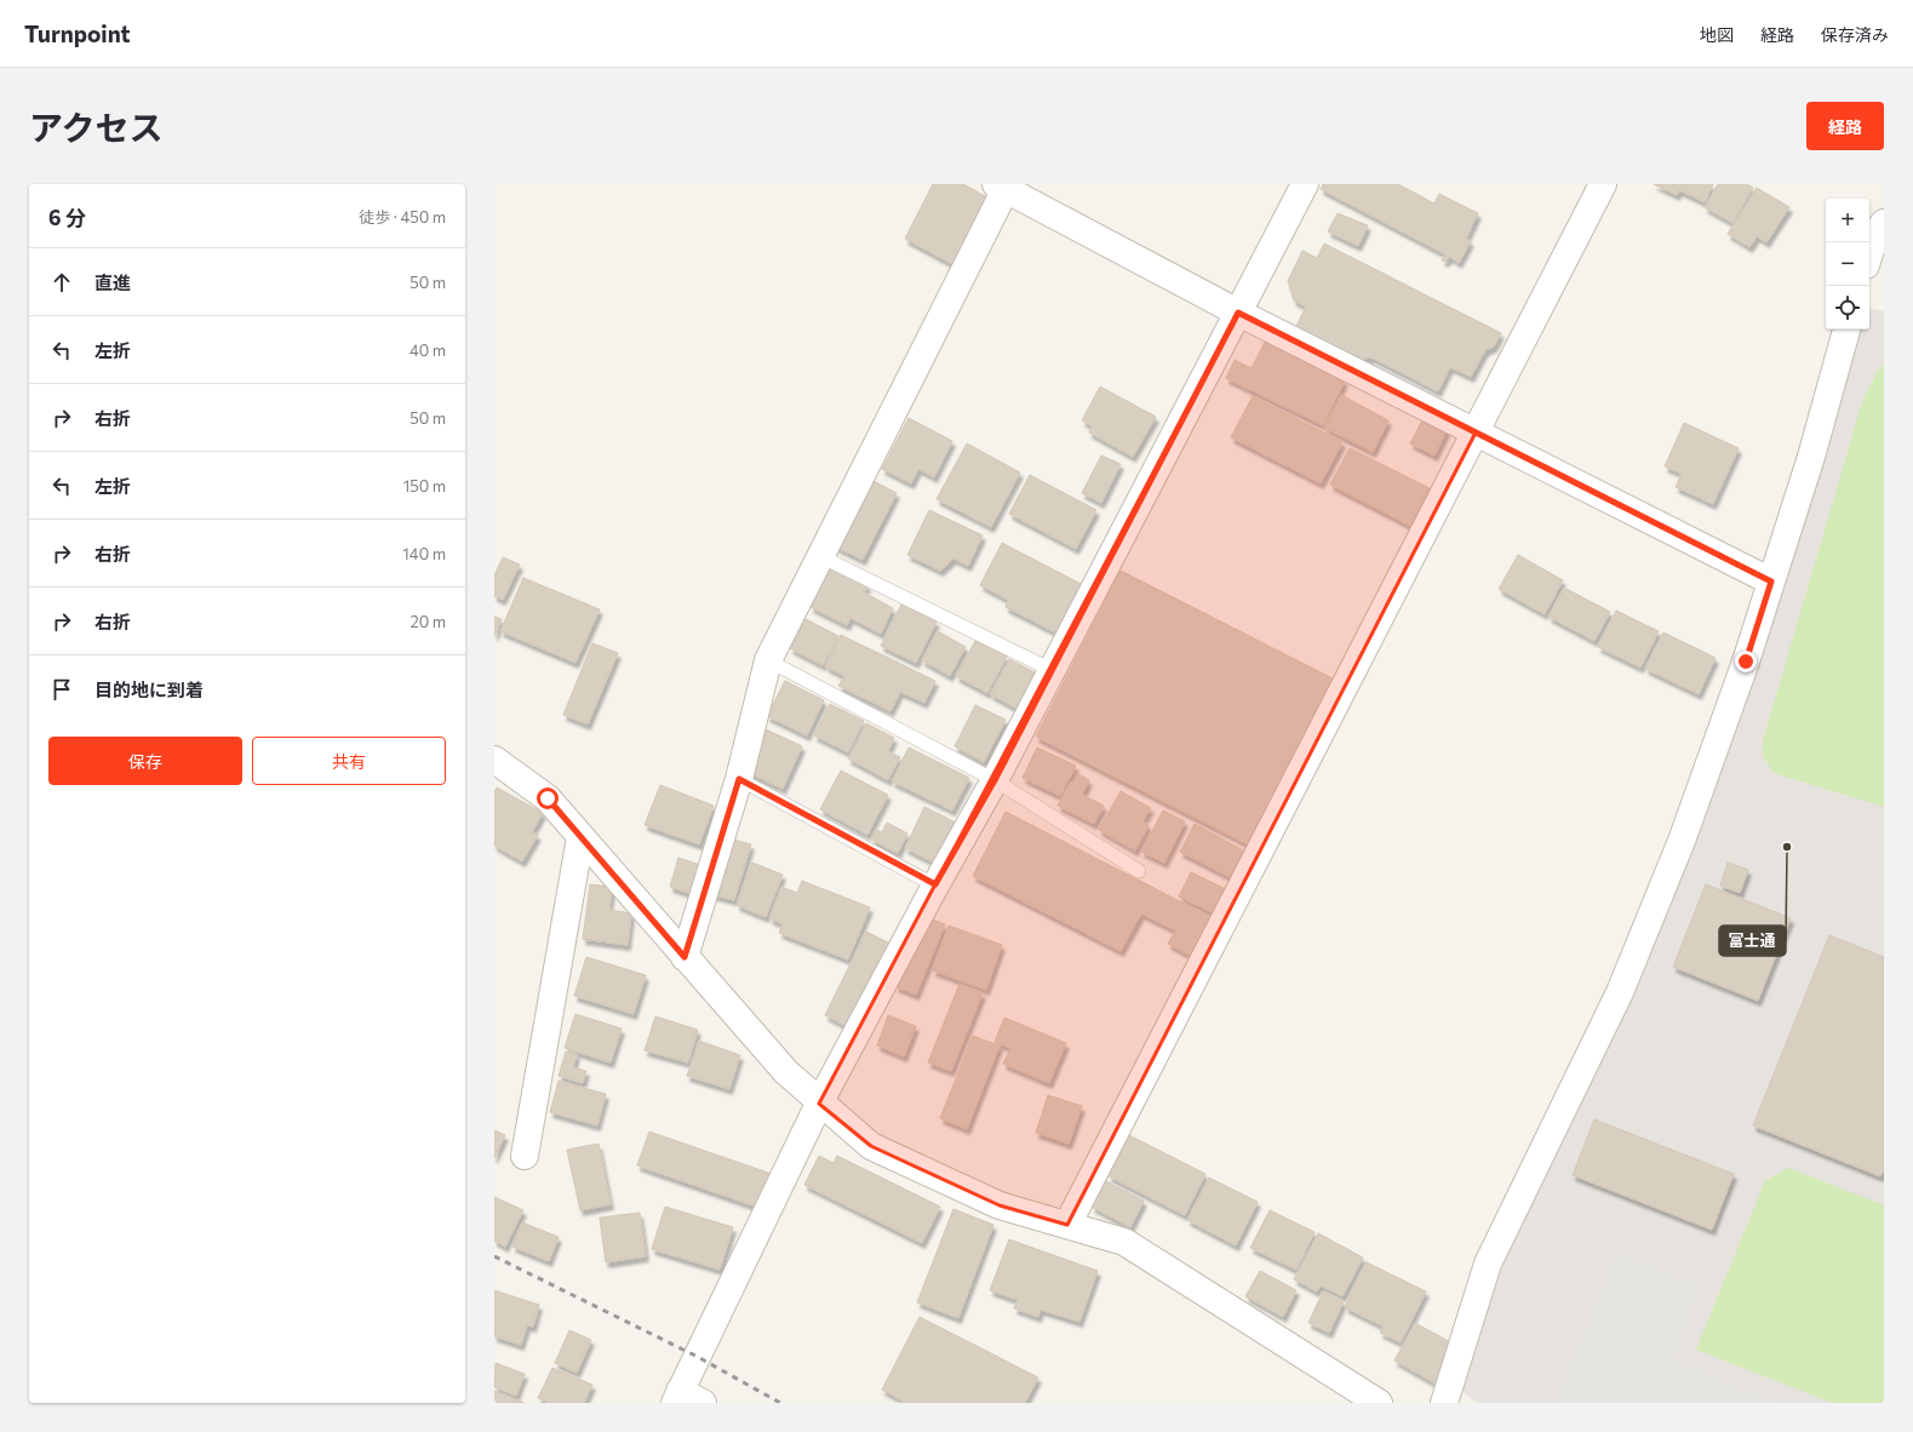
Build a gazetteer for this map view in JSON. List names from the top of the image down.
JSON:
{
  "places": ["富士通"],
  "page": {
    "header": "Turnpoint",
    "nav": ["地図", "経路", "保存済み"],
    "title": "アクセス",
    "buttons": [
      "経路",
      ["保存", "共有"]
    ],
    "heading": ["6 分", "徒歩 · 450 m"],
    "map_buttons": ["+", "−"],
    "list": [
      ["直進", "50 m"],
      ["左折", "40 m"],
      ["右折", "50 m"],
      ["左折", "150 m"],
      ["右折", "140 m"],
      ["右折", "20 m"],
      "目的地に到着"
    ]
  }
}
